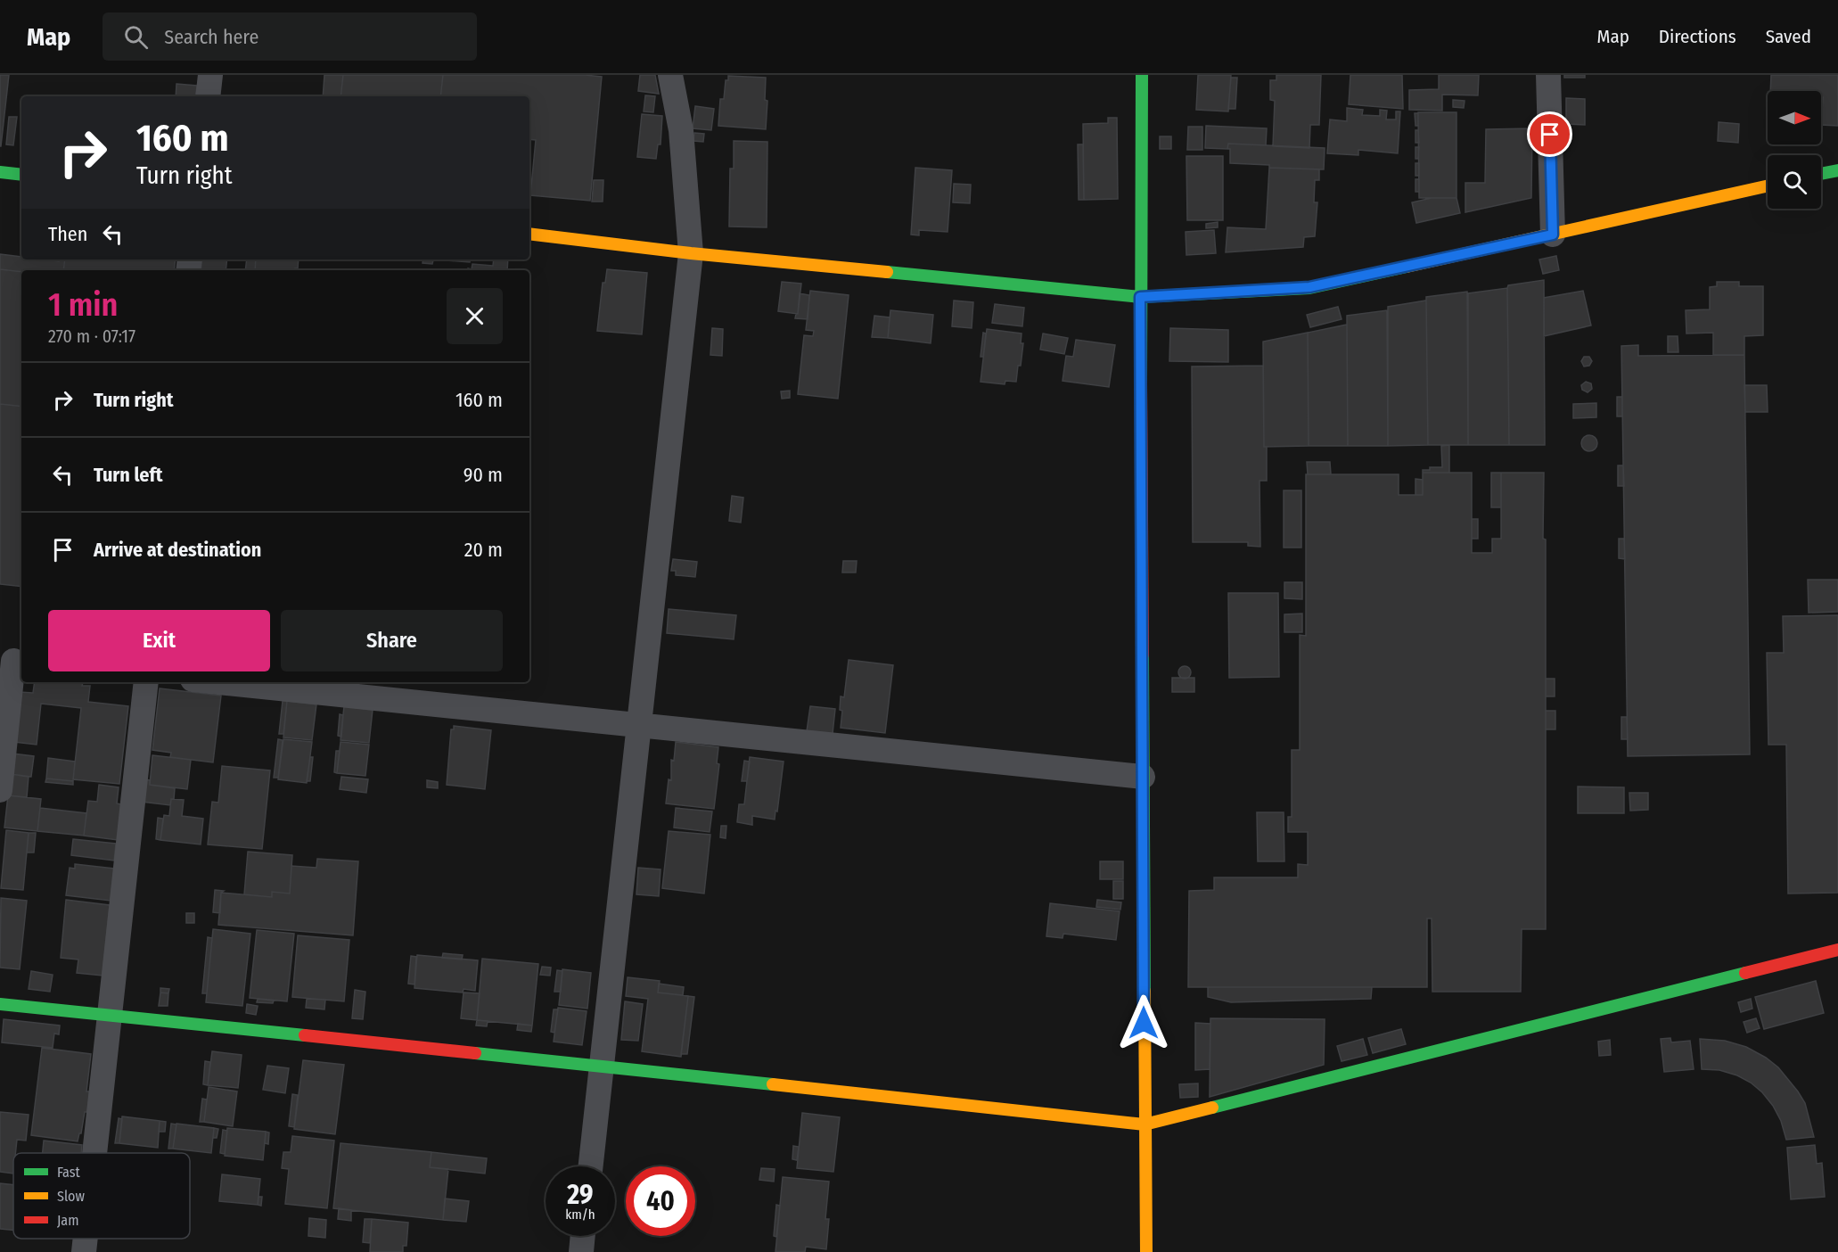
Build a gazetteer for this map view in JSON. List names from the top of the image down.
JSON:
{
  "legend": ["Fast", "Slow", "Jam"],
  "north": "right",
  "page": {
    "header": "Map",
    "search": "Search here",
    "nav": ["Map", "Directions", "Saved"],
    "turn": ["160 m", "Turn right"],
    "then": "Then",
    "heading": ["1 min", "270 m · 07:17"],
    "list": [
      {
        "name": "Turn right",
        "value": "160 m"
      },
      {
        "name": "Turn left",
        "value": "90 m"
      },
      {
        "name": "Arrive at destination",
        "value": "20 m"
      }
    ],
    "buttons": ["Exit", "Share"],
    "speed": "29 km/h",
    "limit": "40"
  }
}
